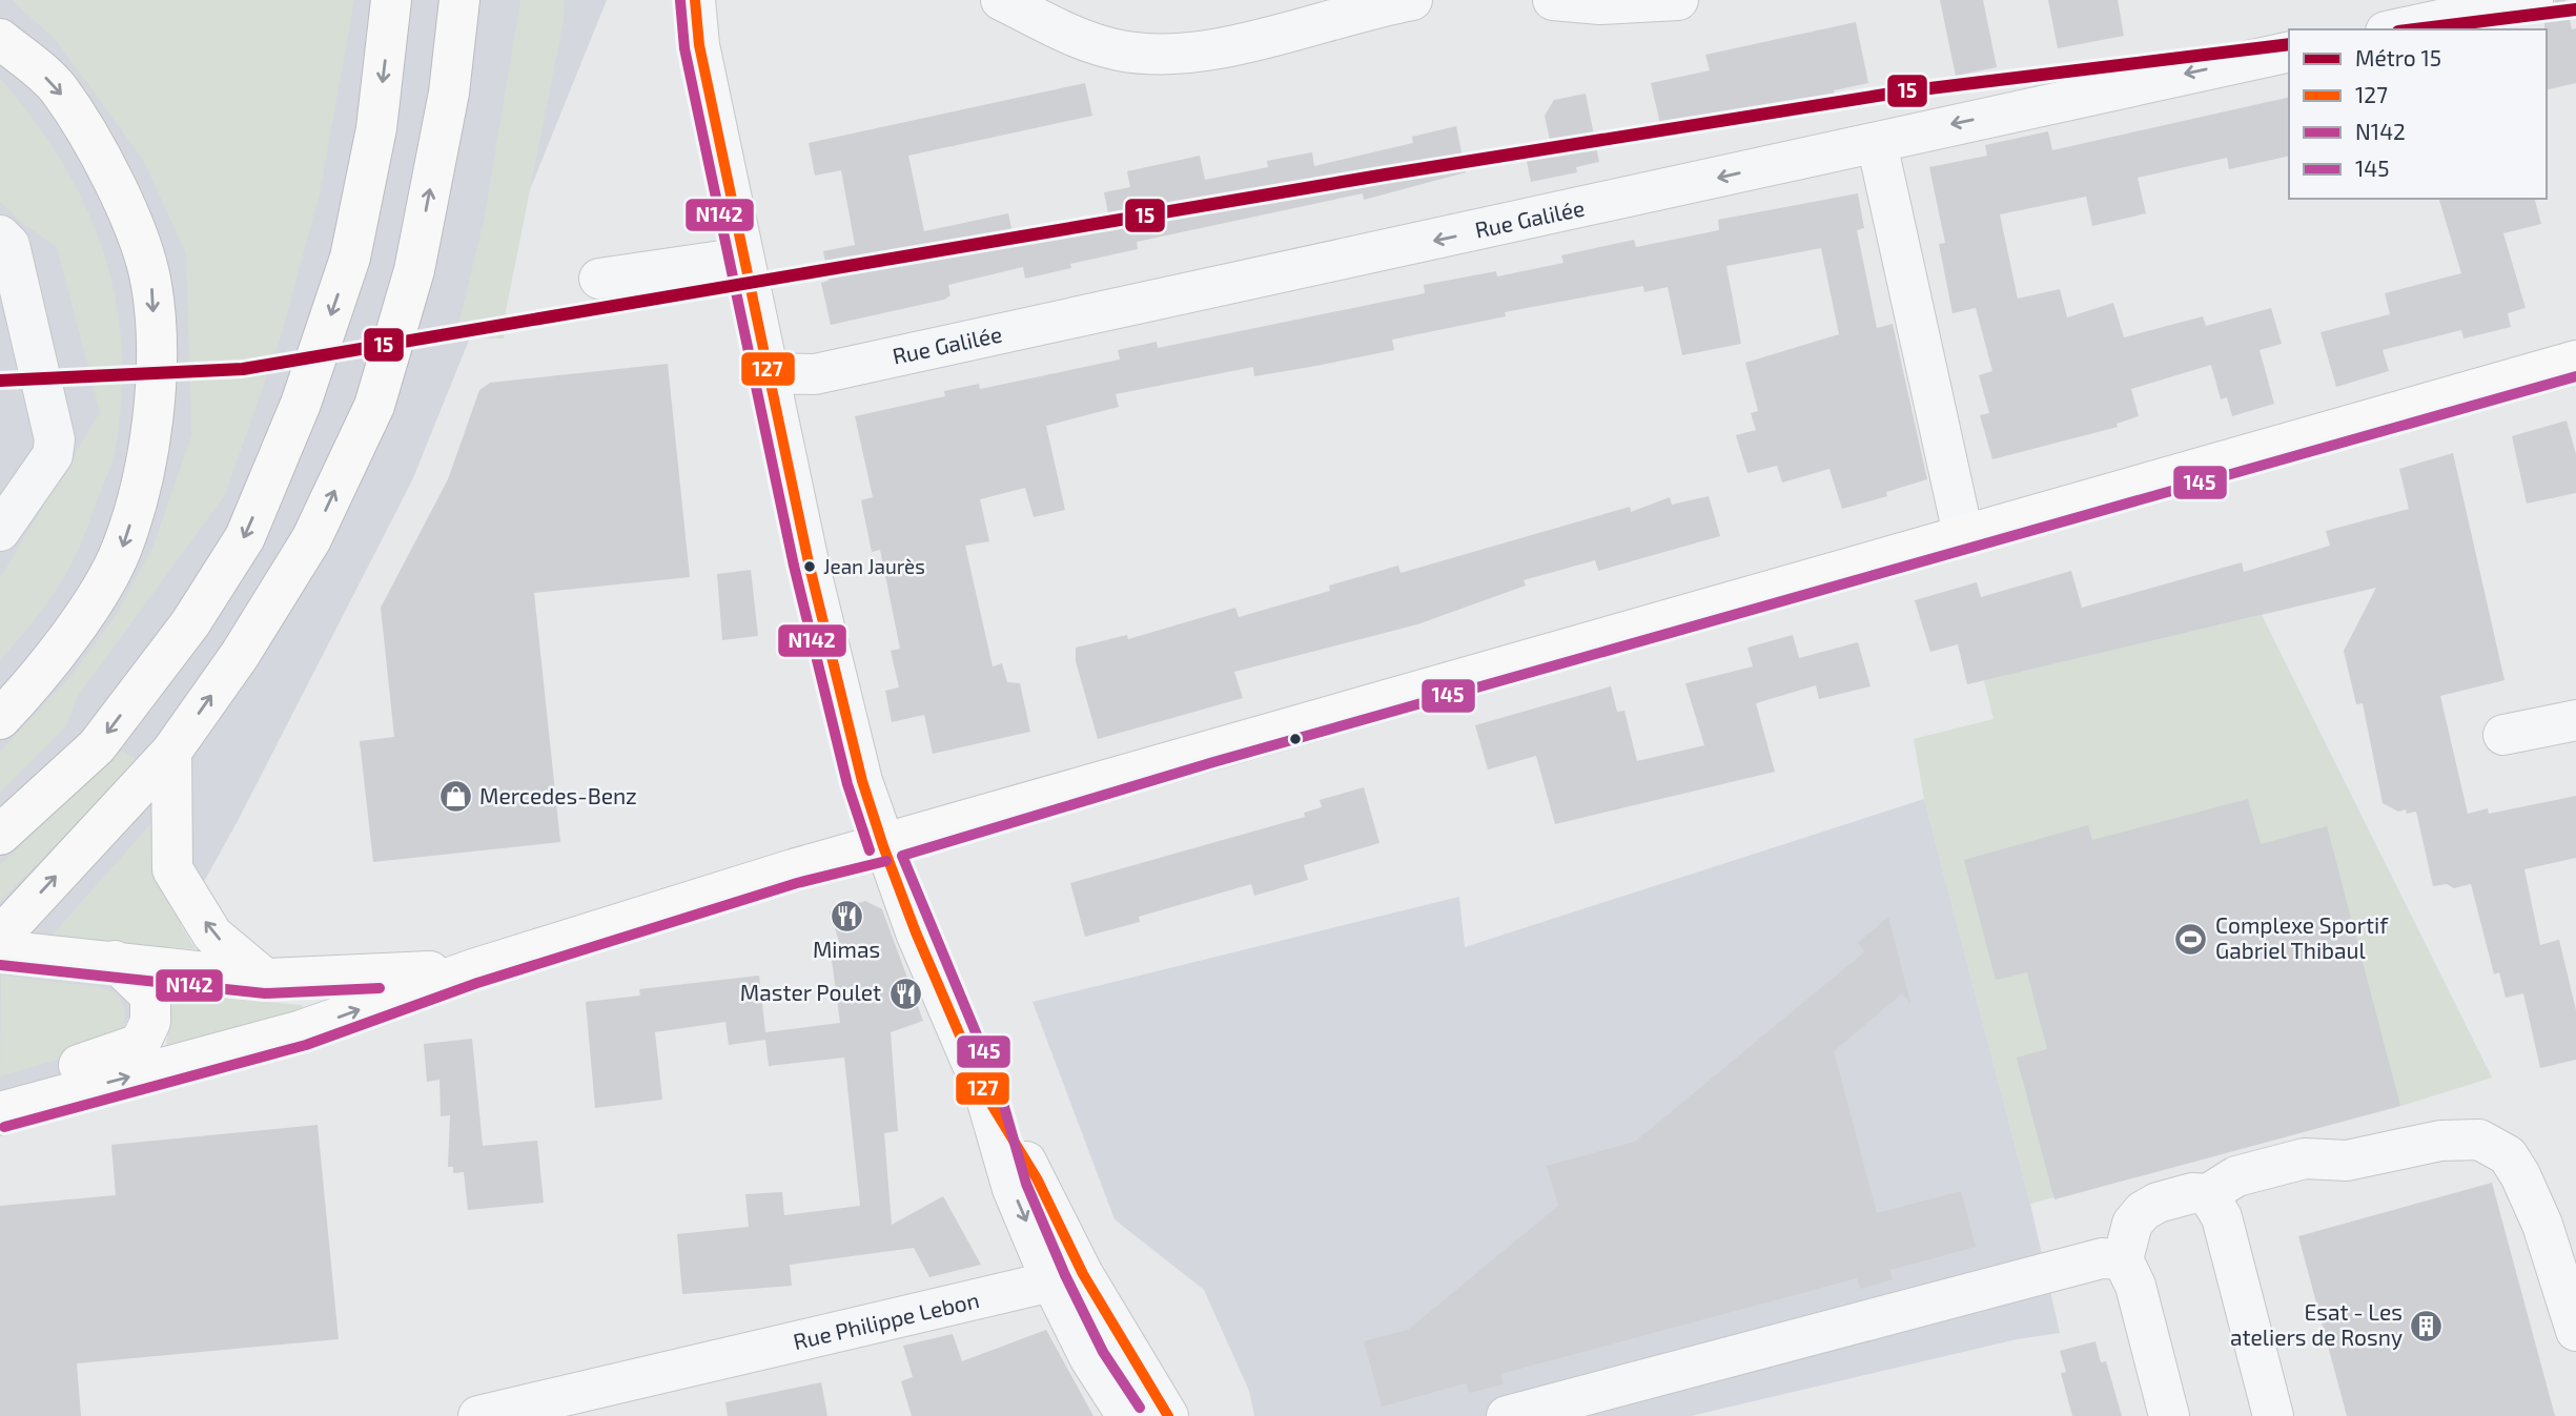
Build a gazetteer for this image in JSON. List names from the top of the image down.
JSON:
{
  "streets": {
    "street": ["Rue Galilée", "Rue Philippe Lebon"]
  },
  "places": {
    "other": ["Jean Jaurès"],
    "shop": ["Mercedes-Benz"],
    "restaurant": ["Mimas", "Master Poulet"],
    "sports": ["Complexe Sportif Gabriel Thibaul"],
    "building": ["Esat - Les ateliers de Rosny"]
  },
  "lines": [
    "transit line 127",
    "transit line N142",
    "metro line 15",
    "transit line 145"
  ],
  "legend": [
    "Métro 15",
    "127",
    "N142",
    "145"
  ]
}
